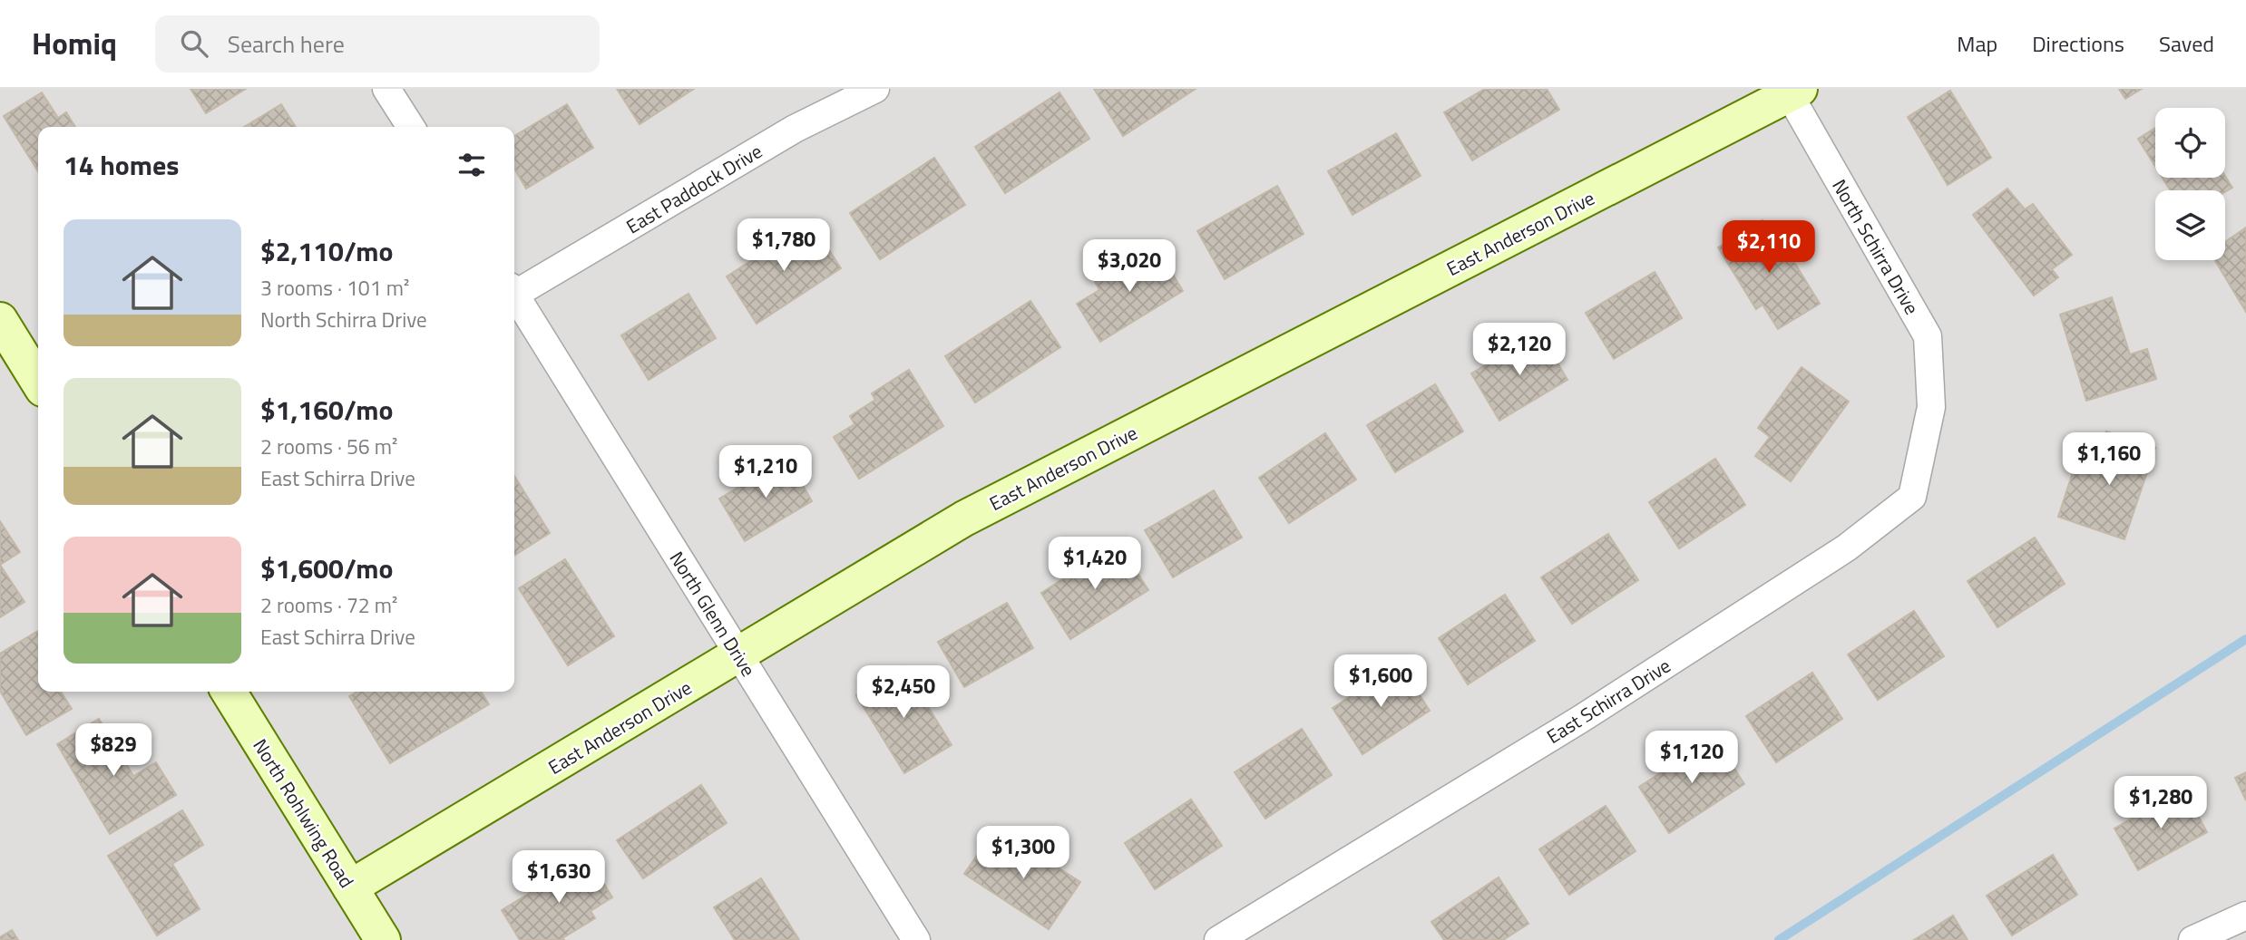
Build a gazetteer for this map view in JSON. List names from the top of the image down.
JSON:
{
  "streets": {
    "street": [
      "East Paddock Drive",
      "East Anderson Drive",
      "North Schirra Drive",
      "North Glenn Drive",
      "East Schirra Drive",
      "North Rohlwing Road"
    ]
  },
  "crossings": [
    ["East Anderson Drive", "North Schirra Drive"],
    ["East Anderson Drive", "North Glenn Drive"],
    ["East Anderson Drive", "North Rohlwing Road"],
    ["North Schirra Drive", "East Schirra Drive"]
  ],
  "page": {
    "header": "Homiq",
    "search": "Search here",
    "nav": ["Map", "Directions", "Saved"],
    "heading": "14 homes",
    "list": [
      {
        "name": "$2,110/mo",
        "note": "3 rooms · 101 m² · North Schirra Drive"
      },
      {
        "name": "$1,160/mo",
        "note": "2 rooms · 56 m² · East Schirra Drive"
      },
      {
        "name": "$1,600/mo",
        "note": "2 rooms · 72 m² · East Schirra Drive"
      }
    ],
    "price": [
      "$1,780",
      "$2,110",
      "$3,020",
      "$2,120",
      "$1,160",
      "$1,210",
      "$1,420",
      "$1,600",
      "$2,450",
      "$829",
      "$1,120",
      "$1,280",
      "$1,300",
      "$1,630"
    ]
  }
}
